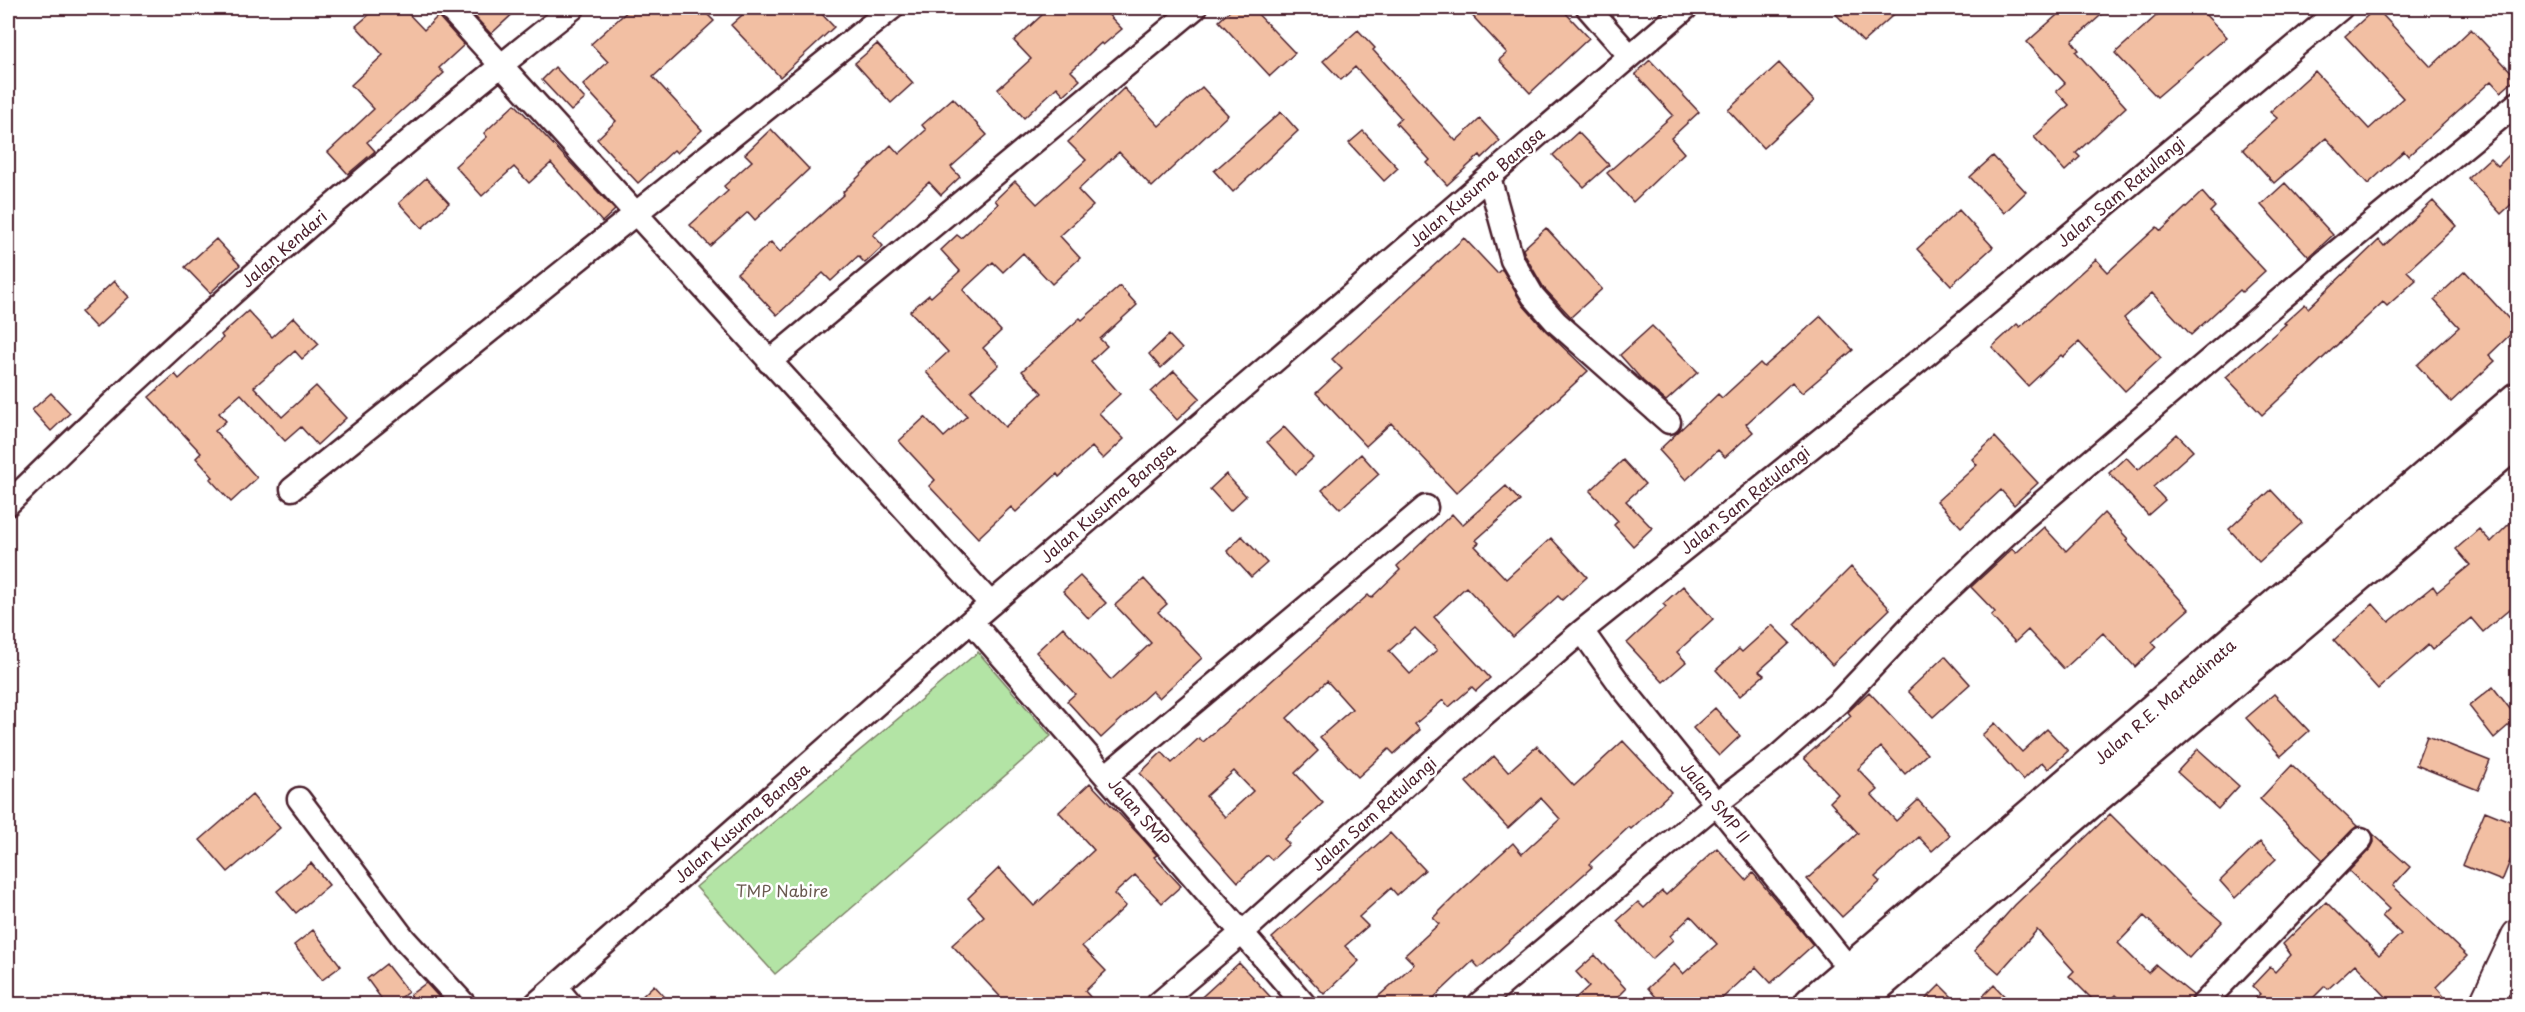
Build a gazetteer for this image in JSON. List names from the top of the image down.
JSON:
{
  "streets": {
    "highway": ["Jalan R.E. Martadinata"],
    "street": [
      "Jalan Kusuma Bangsa",
      "Jalan Sam Ratulangi",
      "Jalan Kendari",
      "Jalan SMP II",
      "Jalan SMP"
    ]
  },
  "crossings": [
    ["Jalan Kusuma Bangsa", "Jalan SMP"],
    ["Jalan Sam Ratulangi", "Jalan SMP II"],
    ["Jalan Sam Ratulangi", "Jalan SMP"],
    ["Jalan R.E. Martadinata", "Jalan SMP II"]
  ],
  "parks": ["TMP Nabire"]
}
